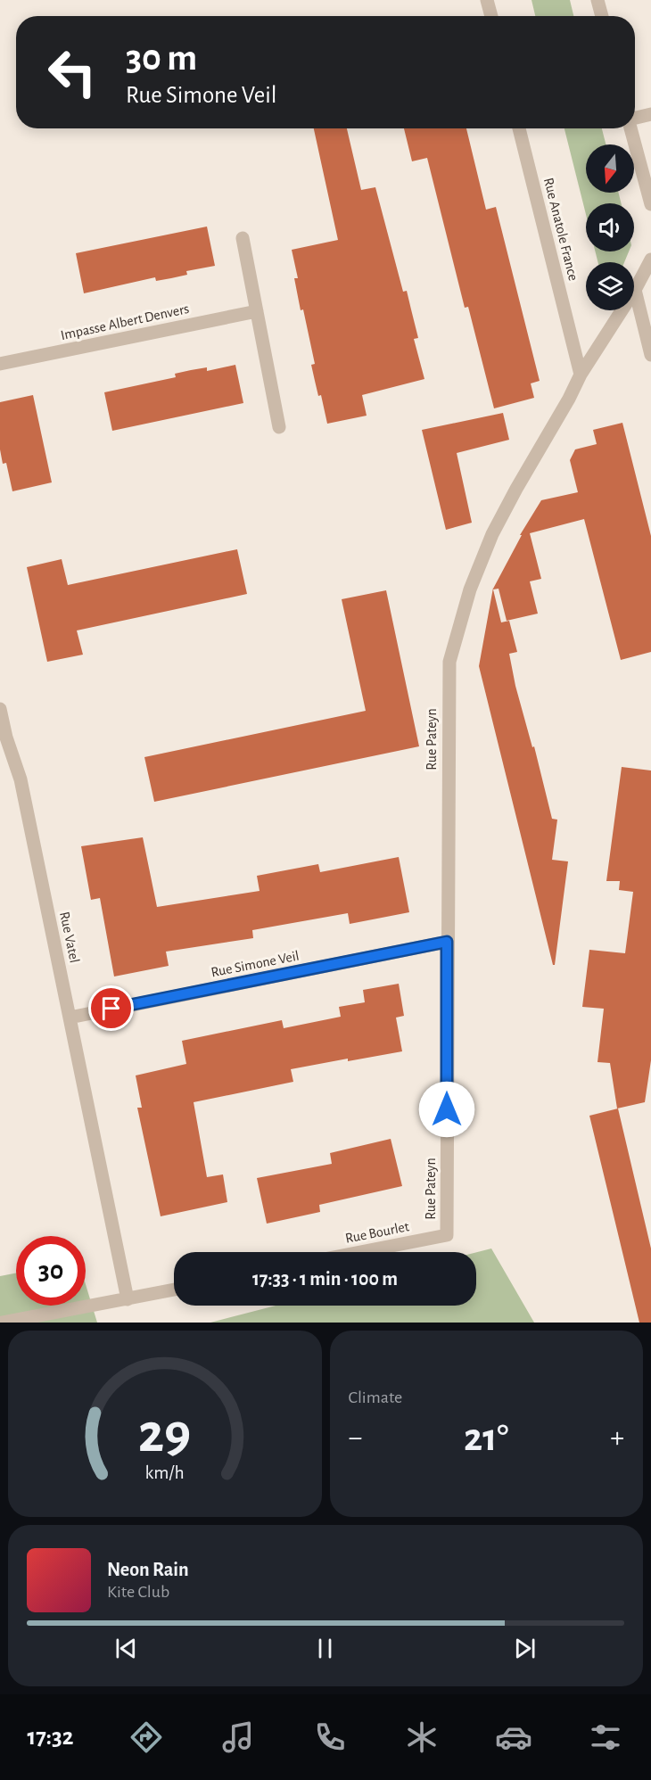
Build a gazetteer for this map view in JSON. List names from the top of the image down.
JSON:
{
  "streets": {
    "street": [
      "Rue Anatole France",
      "Impasse Albert Denvers",
      "Rue Pateyn",
      "Rue Vatel",
      "Rue Simone Veil",
      "Rue Bourlet"
    ]
  },
  "crossings": [
    ["Rue Anatole France", "Rue Pateyn"],
    ["Rue Pateyn", "Rue Simone Veil"],
    ["Rue Pateyn", "Rue Bourlet"],
    ["Rue Vatel", "Rue Simone Veil"]
  ],
  "north": "bottom",
  "page": {
    "turn": ["30 m", "Rue Simone Veil"],
    "limit": "30",
    "trip": "17:33 · 1 min · 100 m",
    "tile": "Climate",
    "heat": ["−", "21°", "+"],
    "song": ["Neon Rain", "Kite Club"],
    "tabs": "17:32",
    "gauge": ["29", "km/h"]
  }
}
